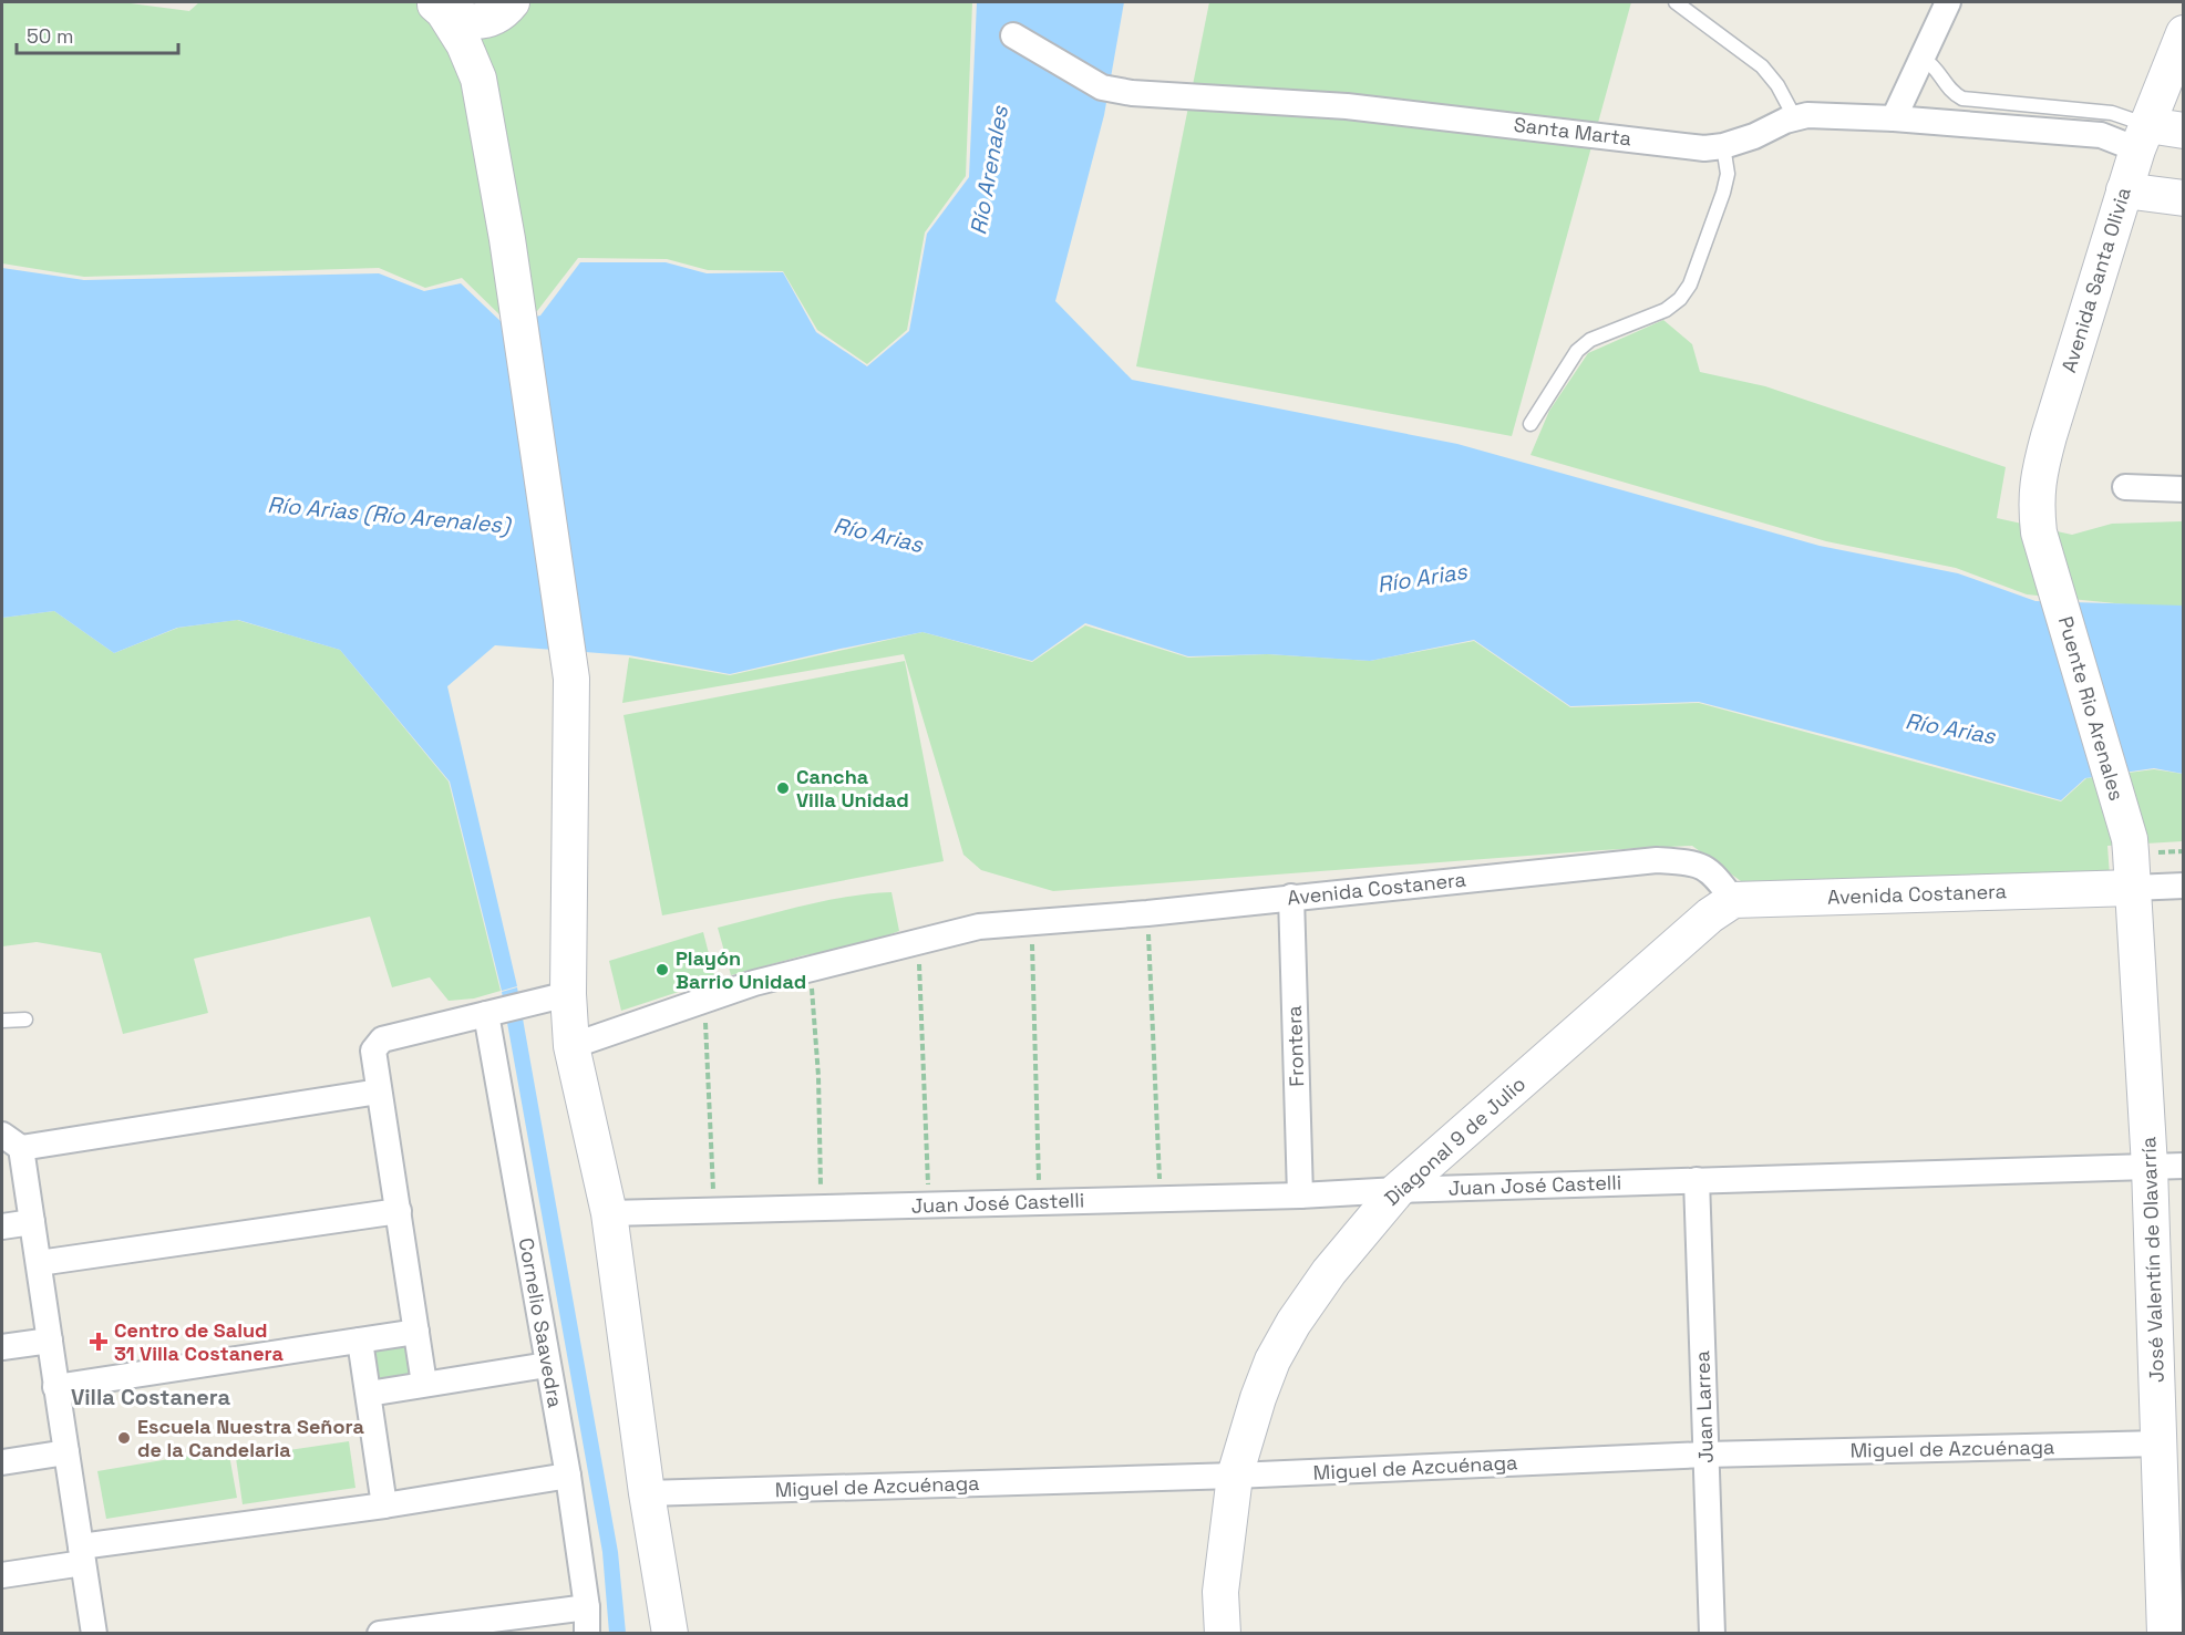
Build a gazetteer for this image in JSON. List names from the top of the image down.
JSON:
{
  "streets": {
    "street": [
      "Santa Marta",
      "Avenida Santa Olivia",
      "Puente Rio Arenales",
      "Avenida Costanera",
      "Frontera",
      "Diagonal 9 de Julio",
      "Juan José Castelli",
      "José Valentín de Olavarría",
      "Cornelio Saavedra",
      "Juan Larrea",
      "Miguel de Azcuénaga"
    ]
  },
  "crossings": [
    ["Santa Marta", "Avenida Santa Olivia"],
    ["Avenida Santa Olivia", "Puente Rio Arenales"],
    ["Puente Rio Arenales", "Avenida Costanera"],
    ["Puente Rio Arenales", "José Valentín de Olavarría"],
    ["Avenida Costanera", "Frontera"],
    ["Avenida Costanera", "Diagonal 9 de Julio"],
    ["Avenida Costanera", "José Valentín de Olavarría"],
    ["Frontera", "Juan José Castelli"],
    ["Diagonal 9 de Julio", "Juan José Castelli"],
    ["Diagonal 9 de Julio", "Miguel de Azcuénaga"],
    ["Juan José Castelli", "José Valentín de Olavarría"],
    ["Juan José Castelli", "Juan Larrea"],
    ["José Valentín de Olavarría", "Miguel de Azcuénaga"],
    ["Juan Larrea", "Miguel de Azcuénaga"]
  ],
  "districts": ["Villa Costanera"],
  "water": ["Río Arenales", "Río Arias (Río Arenales)", "Río Arias"],
  "places": {
    "other": ["Cancha Villa Unidad", "Playón Barrio Unidad", "Escuela Nuestra Señora de la Candelaria"],
    "health": ["Centro de Salud 31 Villa Costanera"]
  },
  "scale_bar": "50 m"
}
